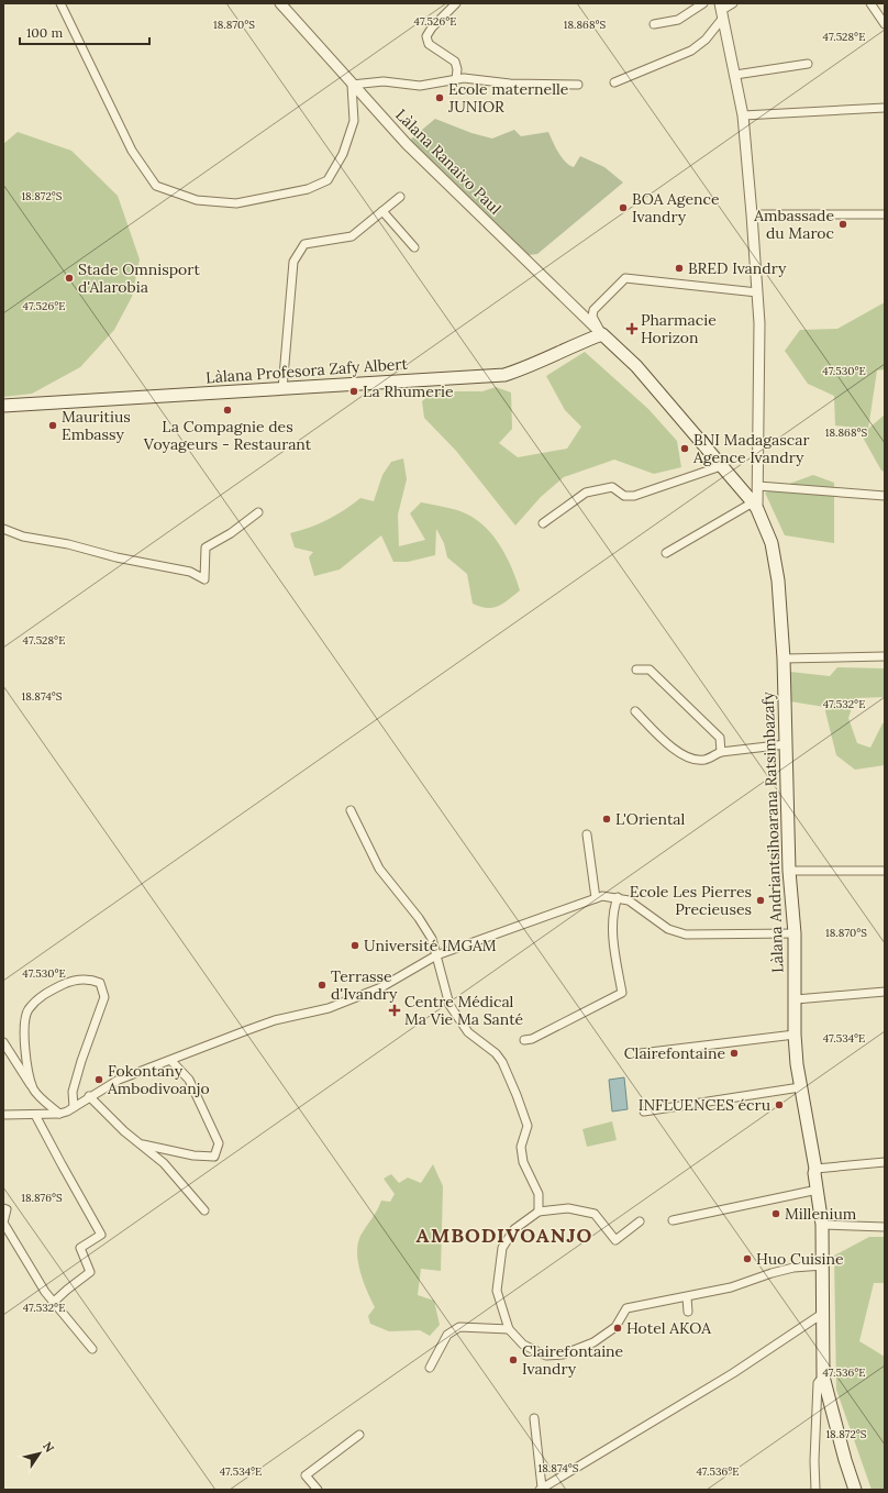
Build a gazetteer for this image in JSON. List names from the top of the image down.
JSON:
{
  "streets": {
    "main road": ["Làlana Profesora Zafy Albert", "Làlana Andriantsihoarana Ratsimbazafy"],
    "street": ["Làlana Ranaivo Paul"]
  },
  "crossings": [
    ["Làlana Ranaivo Paul", "Làlana Profesora Zafy Albert"],
    ["Làlana Ranaivo Paul", "Làlana Andriantsihoarana Ratsimbazafy"],
    ["Làlana Profesora Zafy Albert", "Làlana Andriantsihoarana Ratsimbazafy"]
  ],
  "districts": ["AMBODIVOANJO"],
  "places": {
    "other": [
      "Ecole maternelle JUNIOR",
      "BOA Agence Ivandry",
      "Ambassade du Maroc",
      "BRED Ivandry",
      "Stade Omnisport d'Alarobia",
      "La Rhumerie",
      "La Compagnie des Voyageurs - Restaurant",
      "Mauritius Embassy",
      "BNI Madagascar Agence Ivandry",
      "L'Oriental",
      "Ecole Les Pierres Precieuses",
      "Université IMGAM",
      "Terrasse d'Ivandry",
      "Clairefontaine",
      "Fokontany Ambodivoanjo",
      "INFLUENCES écru",
      "Millenium",
      "Huo Cuisine",
      "Hotel AKOA",
      "Clairefontaine Ivandry"
    ],
    "health": ["Pharmacie Horizon", "Centre Médical Ma Vie Ma Santé"]
  },
  "scale_bar": "100 m",
  "north": "top right",
  "coordinates": [
    "47.526°E",
    "18.870°S",
    "18.868°S",
    "47.528°E",
    "18.872°S",
    "47.530°E",
    "18.874°S",
    "47.532°E",
    "47.534°E",
    "18.876°S",
    "47.536°E"
  ]
}
